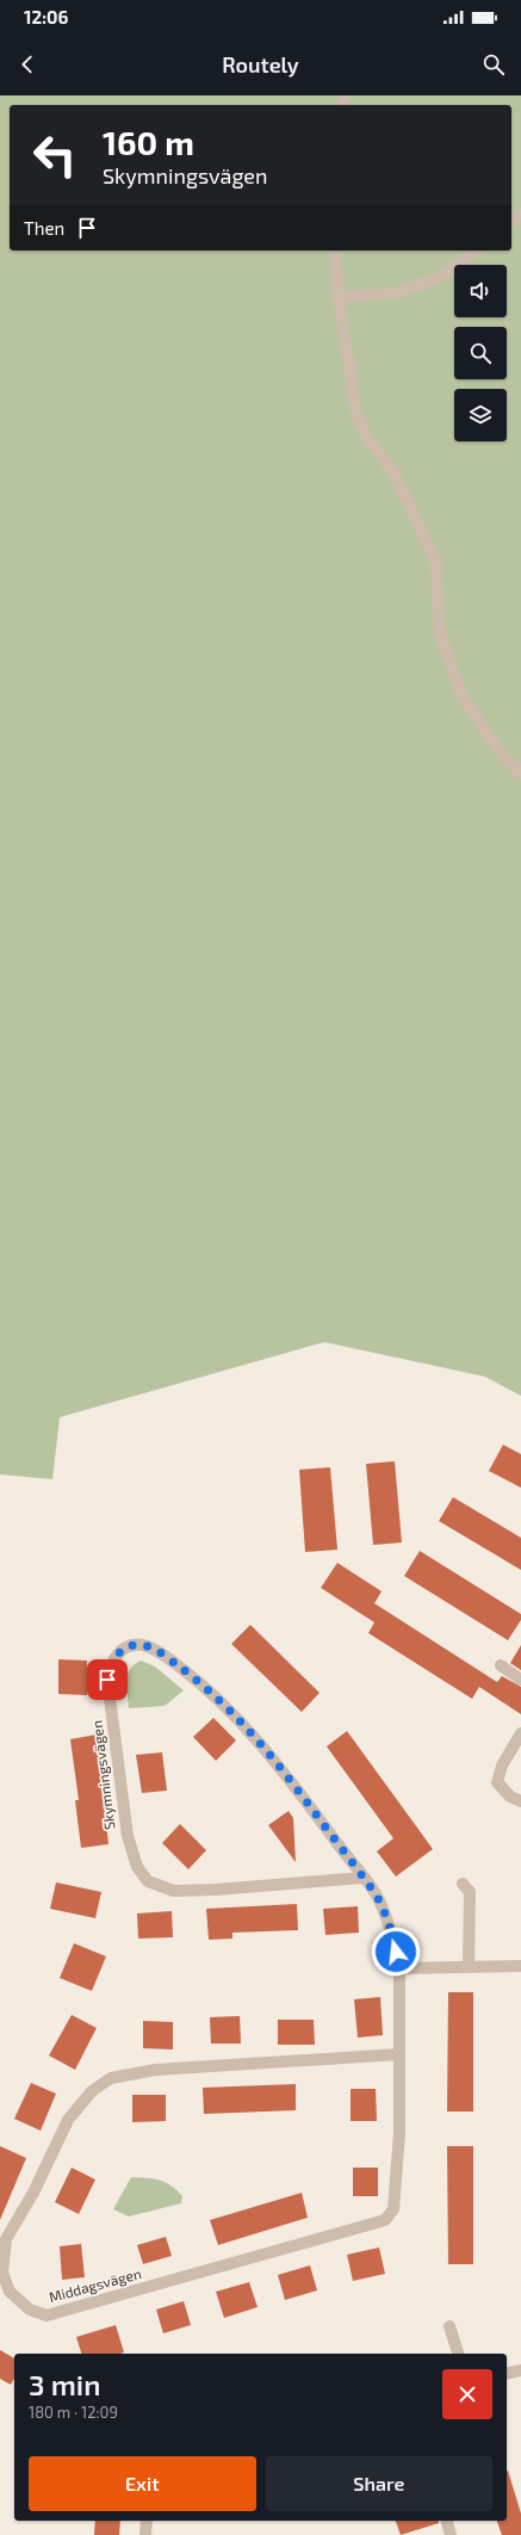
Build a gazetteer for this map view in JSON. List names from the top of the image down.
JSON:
{
  "streets": {
    "street": ["Skymningsvägen", "Middagsvägen"]
  },
  "crossings": [
    ["Skymningsvägen", "Middagsvägen"]
  ],
  "page": {
    "status": "12:06",
    "header": "Routely",
    "turn": ["160 m", "Skymningsvägen"],
    "then": "Then",
    "heading": ["3 min", "180 m · 12:09"],
    "buttons": ["Exit", "Share"]
  }
}
